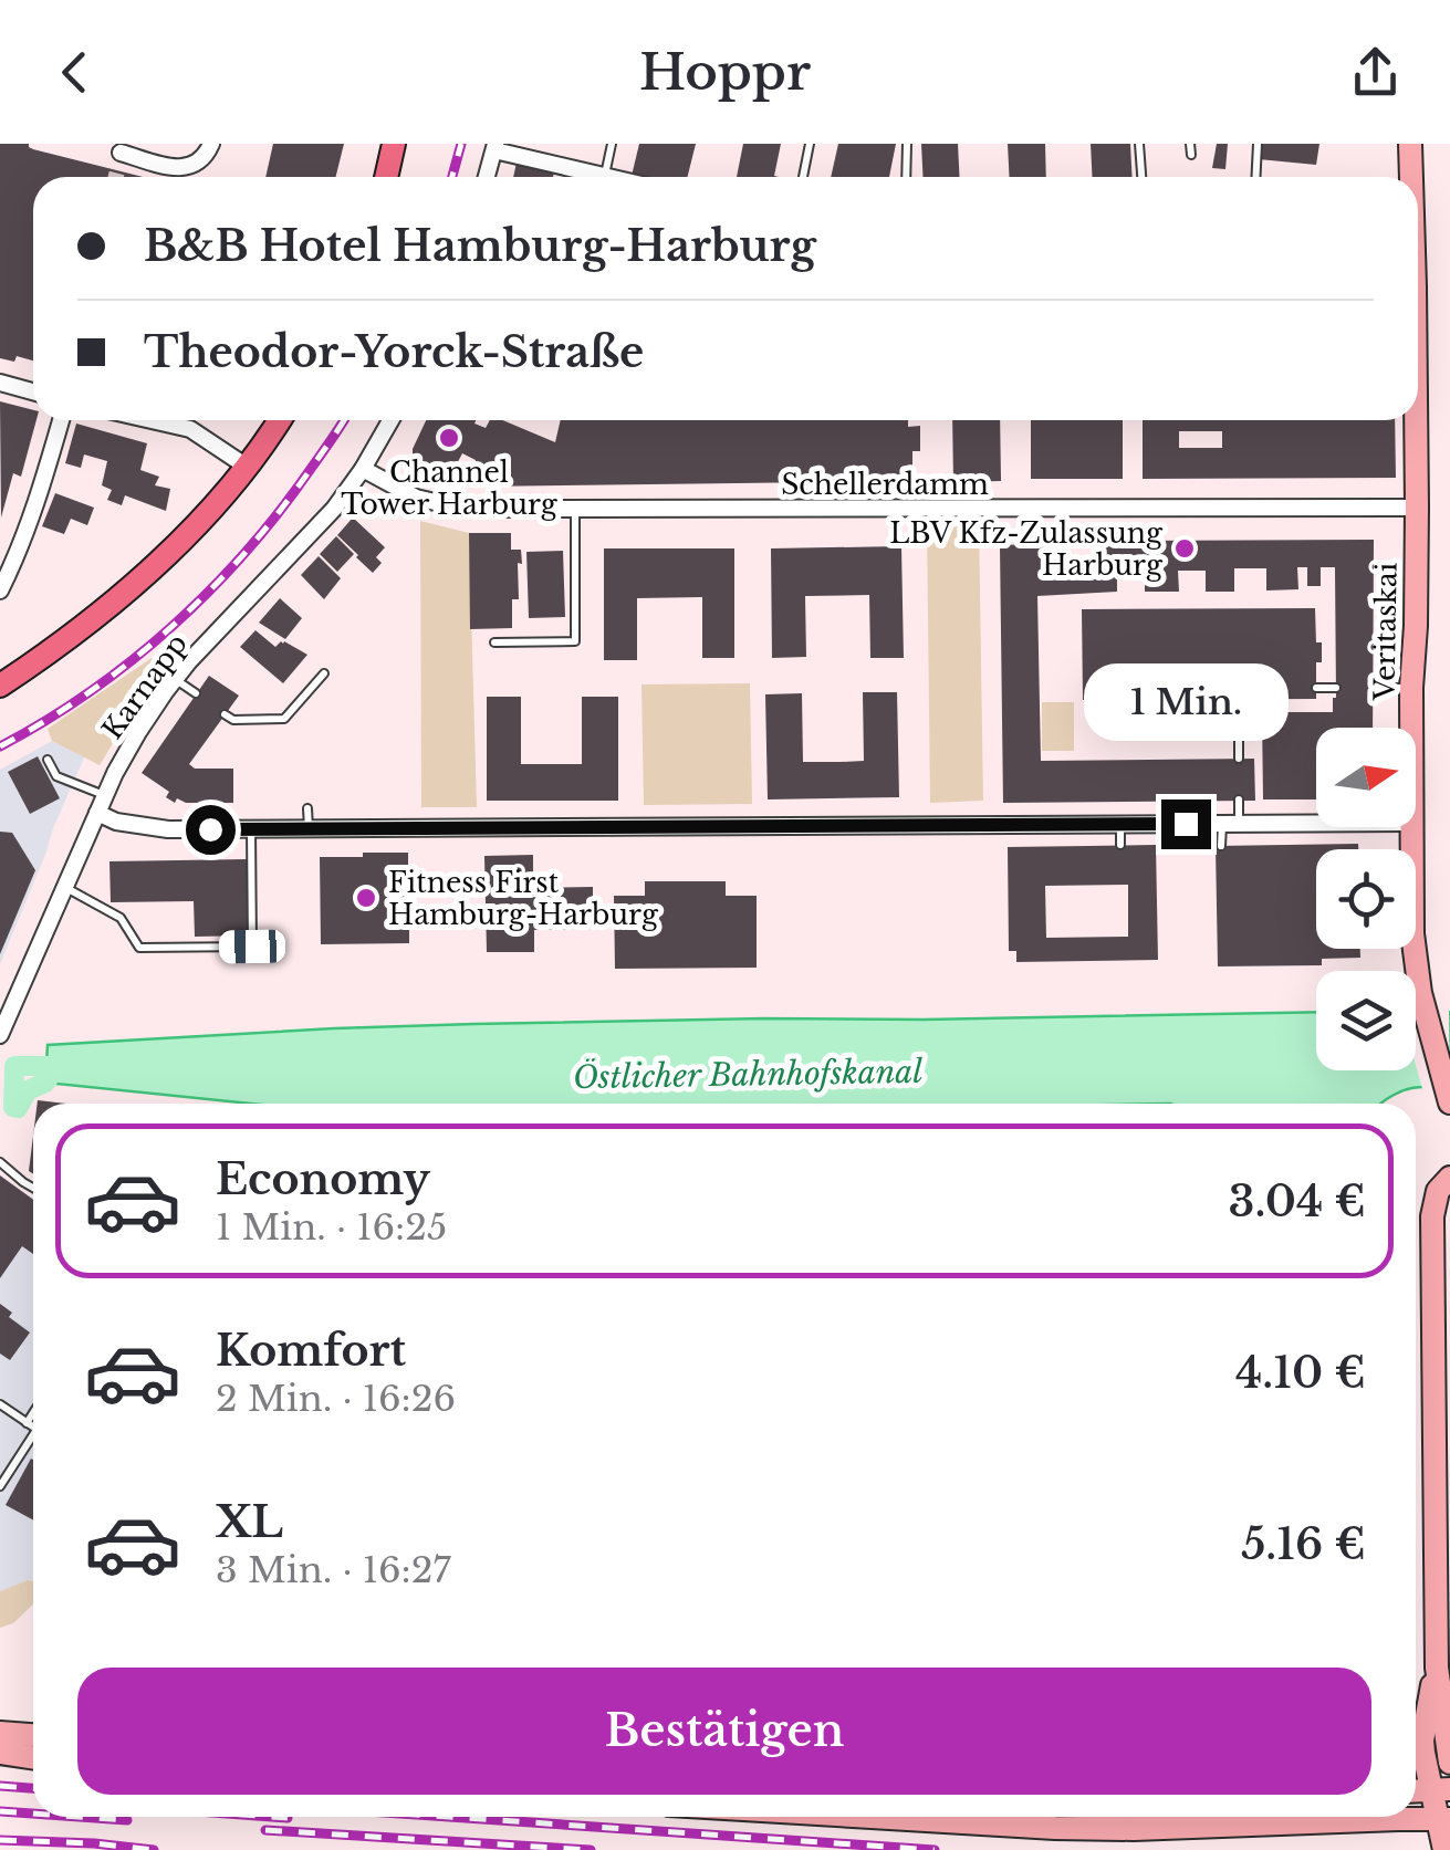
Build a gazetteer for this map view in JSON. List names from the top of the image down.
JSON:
{
  "streets": {
    "main road": ["Veritaskai"],
    "street": ["Schellerdamm", "Karnapp"]
  },
  "crossings": [
    ["Schellerdamm", "Veritaskai"],
    ["Schellerdamm", "Karnapp"]
  ],
  "water": ["Östlicher Bahnhofskanal"],
  "places": ["Channel Tower Harburg", "LBV Kfz-Zulassung Harburg", "Fitness First Hamburg-Harburg"],
  "north": "right",
  "page": {
    "header": "Hoppr",
    "banner": ["B&B Hotel Hamburg-Harburg", "Theodor-Yorck-Straße"],
    "bubble": "1 Min.",
    "list": [
      {
        "name": "Economy",
        "note": "1 Min. · 16:25",
        "value": "3.04 €"
      },
      {
        "name": "Komfort",
        "note": "2 Min. · 16:26",
        "value": "4.10 €"
      },
      {
        "name": "XL",
        "note": "3 Min. · 16:27",
        "value": "5.16 €"
      }
    ],
    "buttons": "Bestätigen"
  }
}
